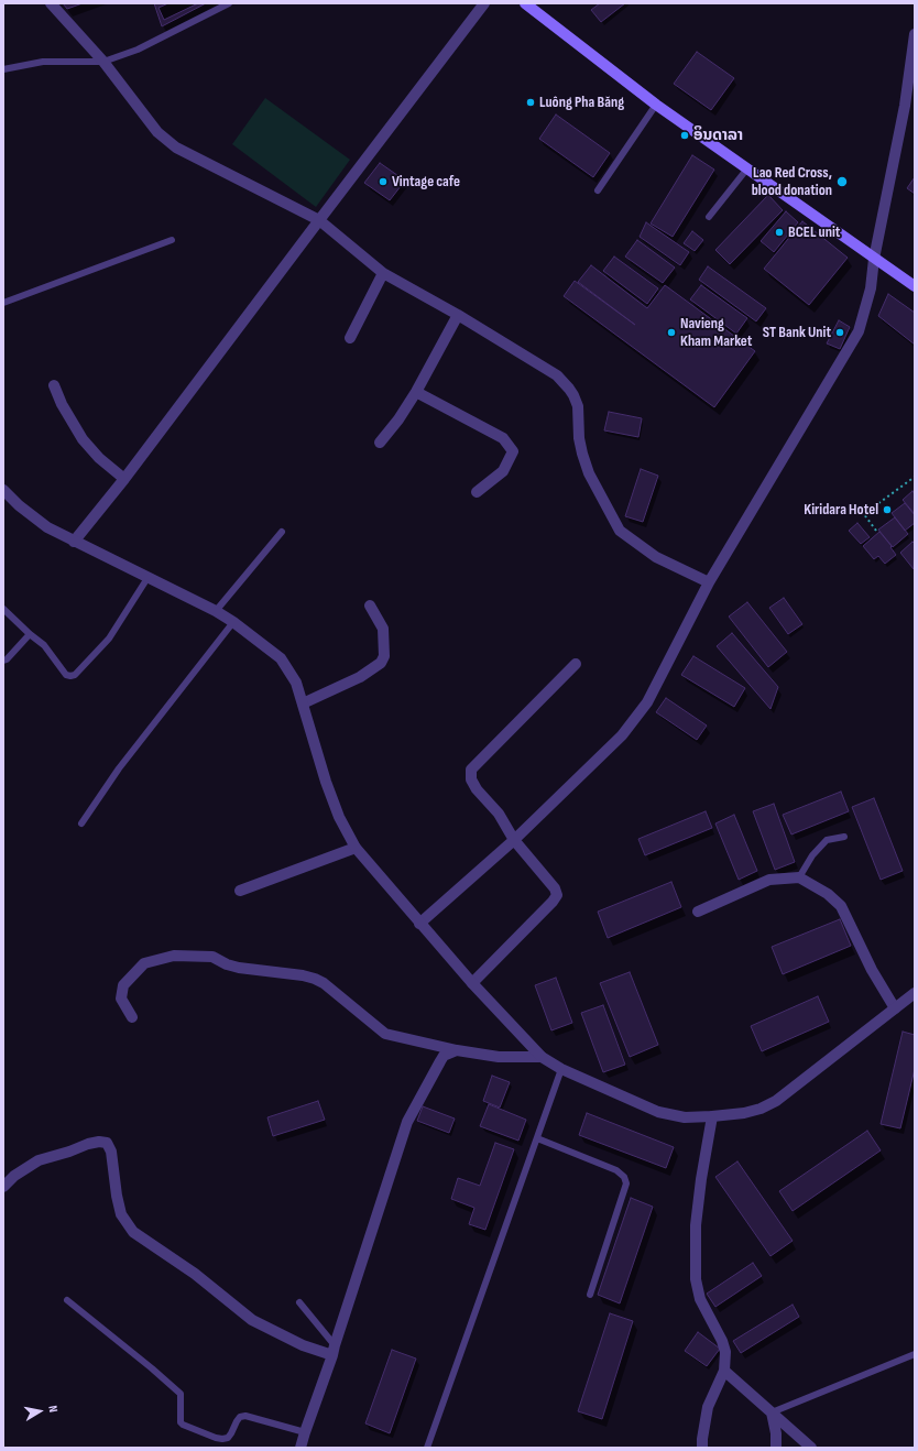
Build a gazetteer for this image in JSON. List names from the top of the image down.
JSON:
{
  "places": [
    "Luông Pha Băng",
    "ອິນດາລາ",
    "Vintage cafe",
    "Lao Red Cross, blood donation",
    "BCEL unit",
    "Navieng Kham Market",
    "ST Bank Unit",
    "Kiridara Hotel"
  ],
  "north": "right"
}
